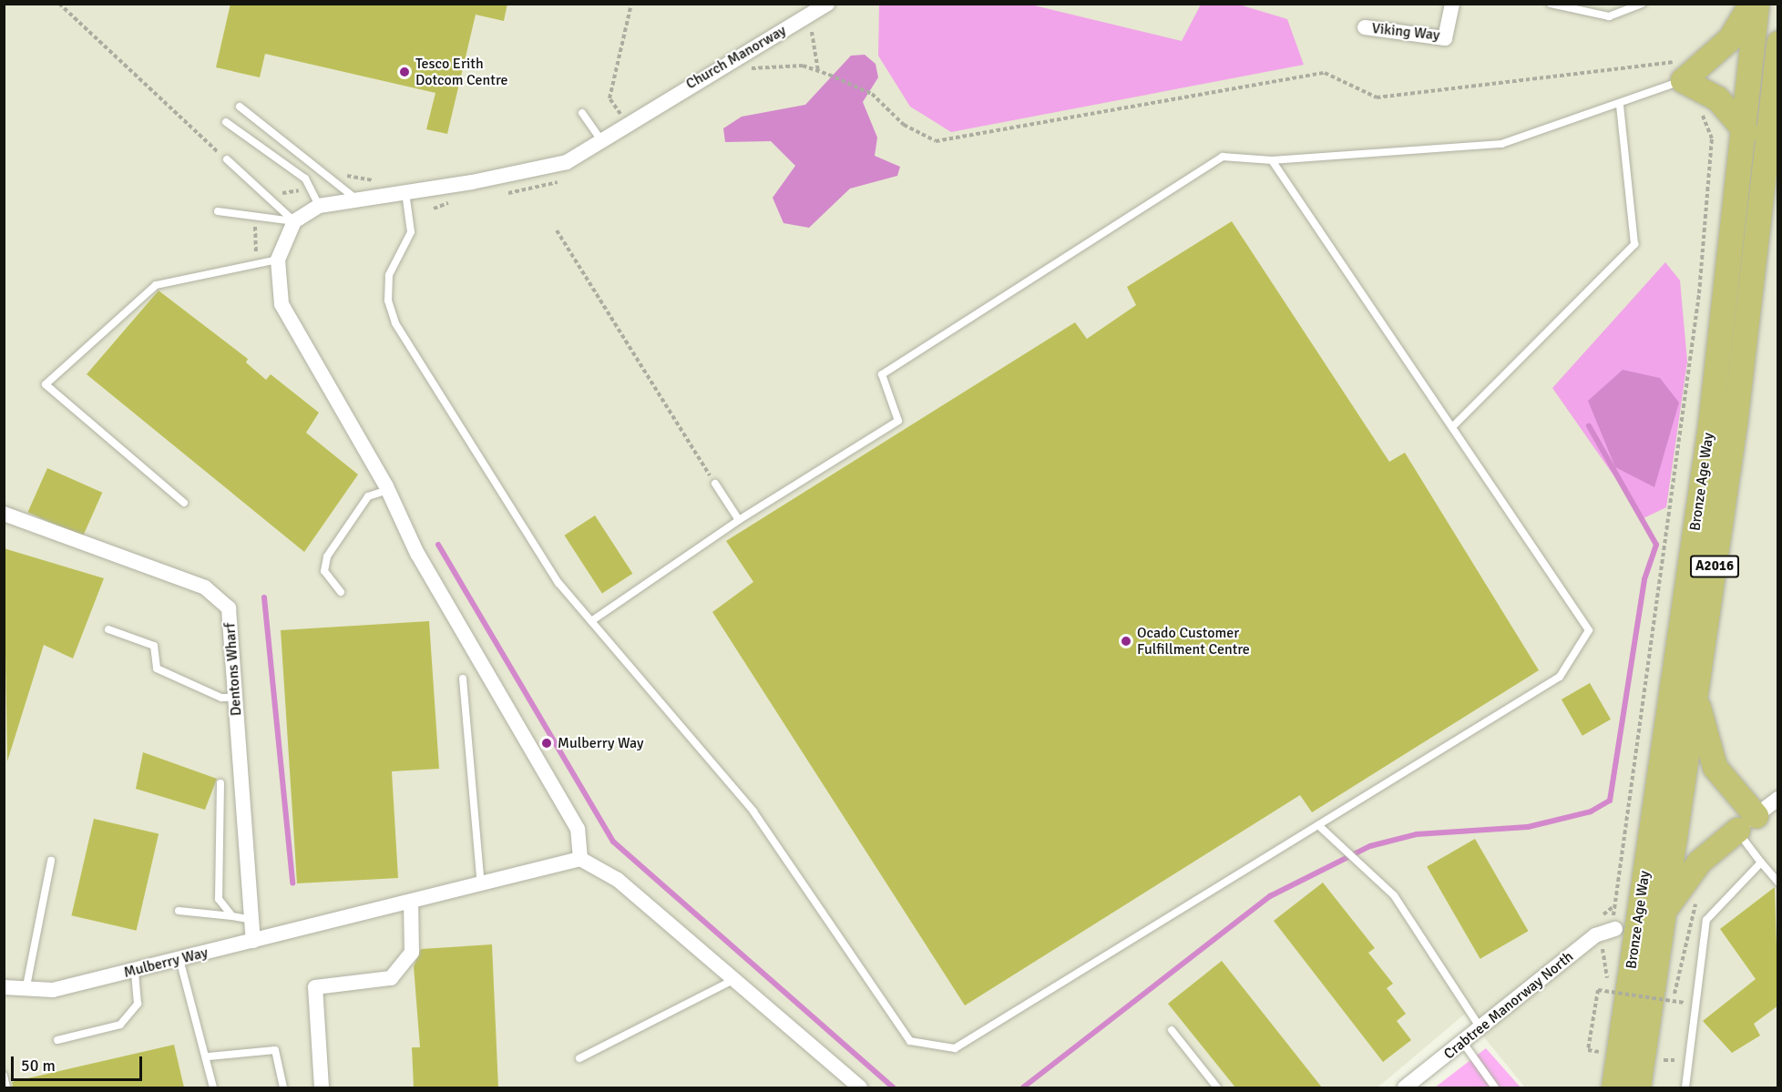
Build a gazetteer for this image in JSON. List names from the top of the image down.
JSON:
{
  "streets": {
    "main road": ["Bronze Age Way", "A2016"],
    "street": [
      "Viking Way",
      "Church Manorway",
      "Dentons Wharf",
      "Mulberry Way",
      "Crabtree Manorway North"
    ]
  },
  "crossings": [
    ["Dentons Wharf", "Mulberry Way"]
  ],
  "places": ["Tesco Erith Dotcom Centre", "Ocado Customer Fulfillment Centre", "Mulberry Way"],
  "scale_bar": "50 m"
}
